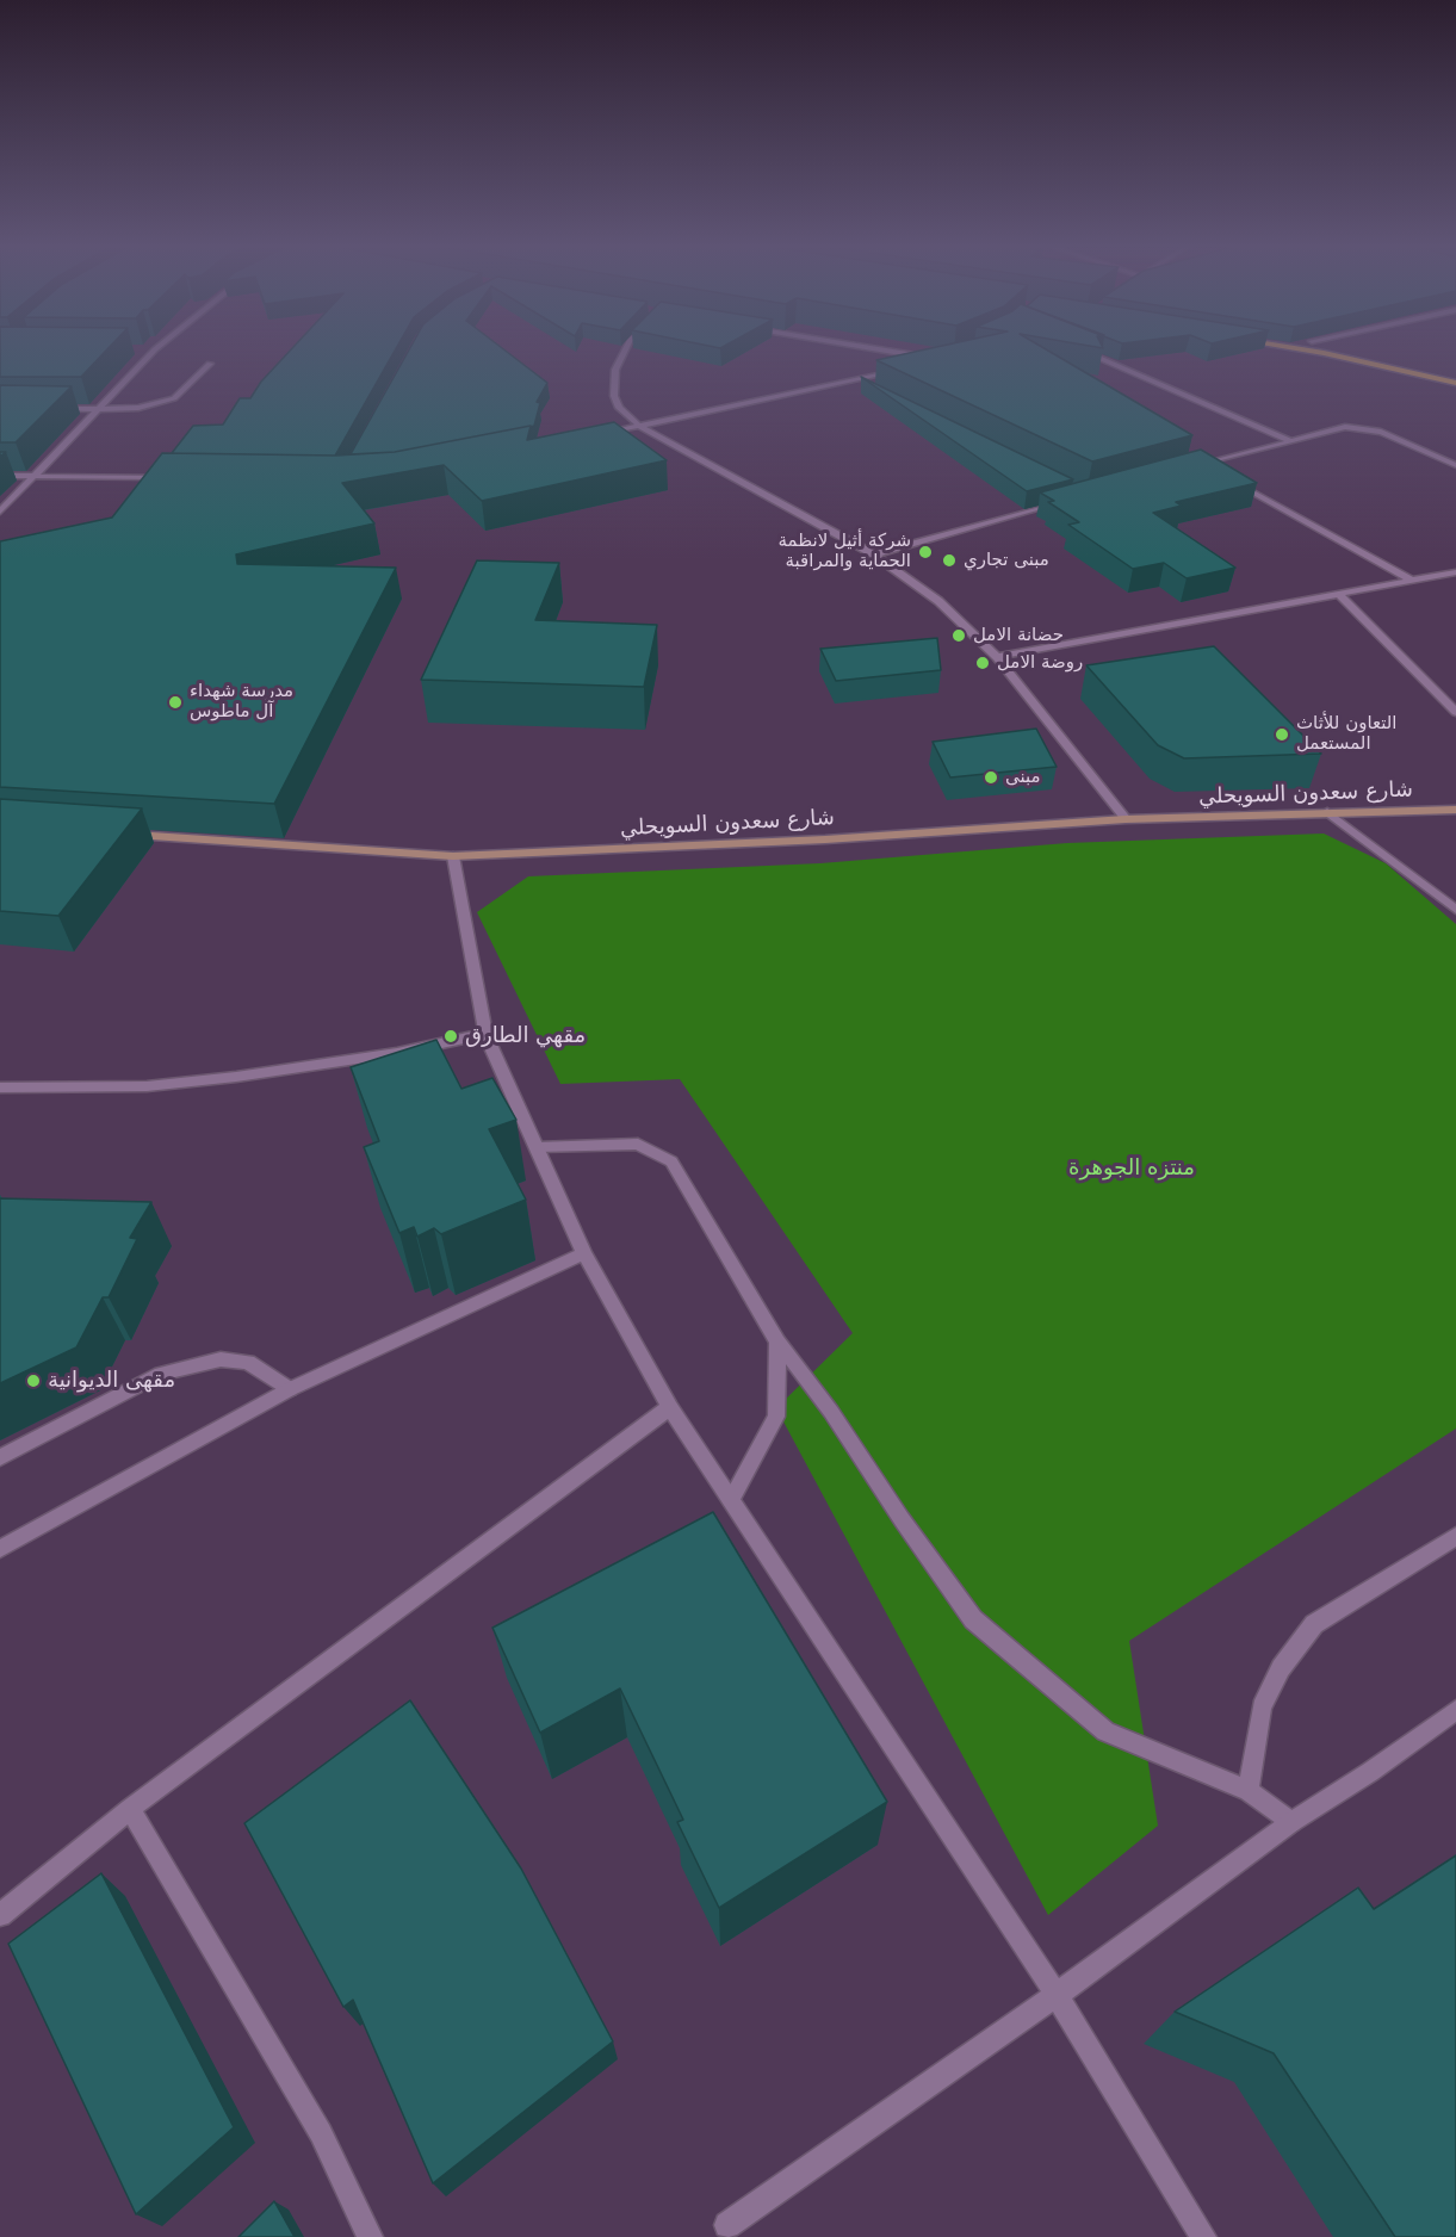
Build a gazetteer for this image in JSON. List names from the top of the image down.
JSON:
{
  "streets": {
    "main road": ["شارع سعدون السويحلي"]
  },
  "parks": ["منتزه الجوهرة"],
  "places": [
    "شركة أثيل لانظمة الحماية والمراقبة",
    "مبنى تجاري",
    "حضانة الامل",
    "روضة الامل",
    "مدرسة شهداء آل ماطوس",
    "التعاون للأثاث المستعمل",
    "مبنى",
    "مقهي الطارق",
    "مقهى الديوانية"
  ]
}
